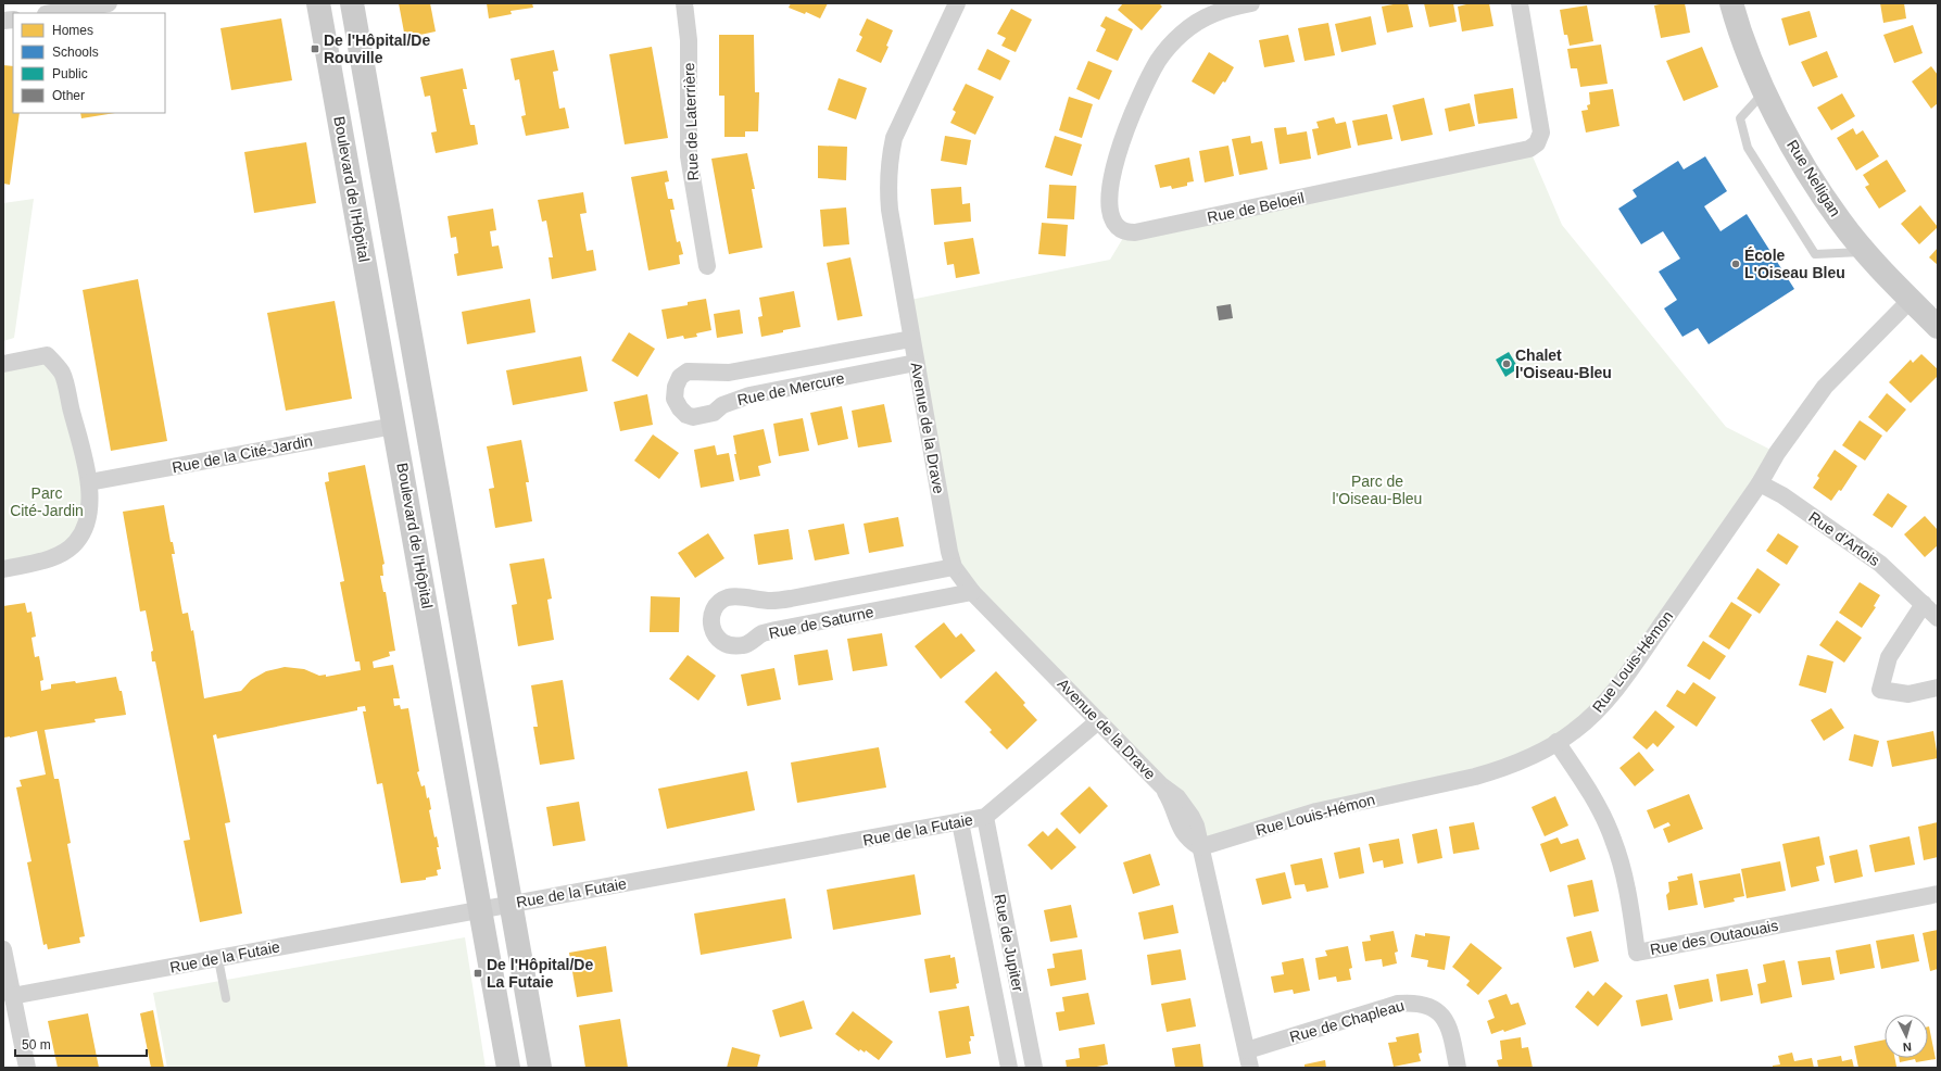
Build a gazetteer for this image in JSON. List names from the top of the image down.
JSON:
{
  "streets": {
    "main road": ["Rue Nelligan", "Boulevard de l'Hôpital"],
    "street": [
      "Rue de Laterrière",
      "Rue de Beloeil",
      "Rue de Mercure",
      "Avenue de la Drave",
      "Rue de la Cité-Jardin",
      "Rue d'Artois",
      "Rue de Saturne",
      "Rue Louis-Hémon",
      "Rue de la Futaie",
      "Rue des Outaouais",
      "Rue de Jupiter",
      "Rue de Chapleau"
    ]
  },
  "crossings": [
    ["Rue Nelligan", "Rue Louis-Hémon"],
    ["Boulevard de l'Hôpital", "Rue de la Cité-Jardin"],
    ["Boulevard de l'Hôpital", "Rue de la Futaie"],
    ["Rue de Mercure", "Avenue de la Drave"],
    ["Avenue de la Drave", "Rue de Saturne"],
    ["Avenue de la Drave", "Rue Louis-Hémon"],
    ["Avenue de la Drave", "Rue de la Futaie"],
    ["Avenue de la Drave", "Rue de Chapleau"],
    ["Rue d'Artois", "Rue Louis-Hémon"],
    ["Rue Louis-Hémon", "Rue des Outaouais"],
    ["Rue de la Futaie", "Rue de Jupiter"]
  ],
  "parks": ["Parc de l'Oiseau-Bleu", "Parc Cité-Jardin"],
  "places": {
    "transit": ["De l'Hôpital/De Rouville", "De l'Hôpital/De La Futaie"],
    "other": ["École L'Oiseau Bleu", "Chalet l'Oiseau-Bleu"]
  },
  "legend": [
    "Homes",
    "Schools",
    "Public",
    "Other"
  ],
  "scale_bar": "50 m",
  "north": "bottom"
}
